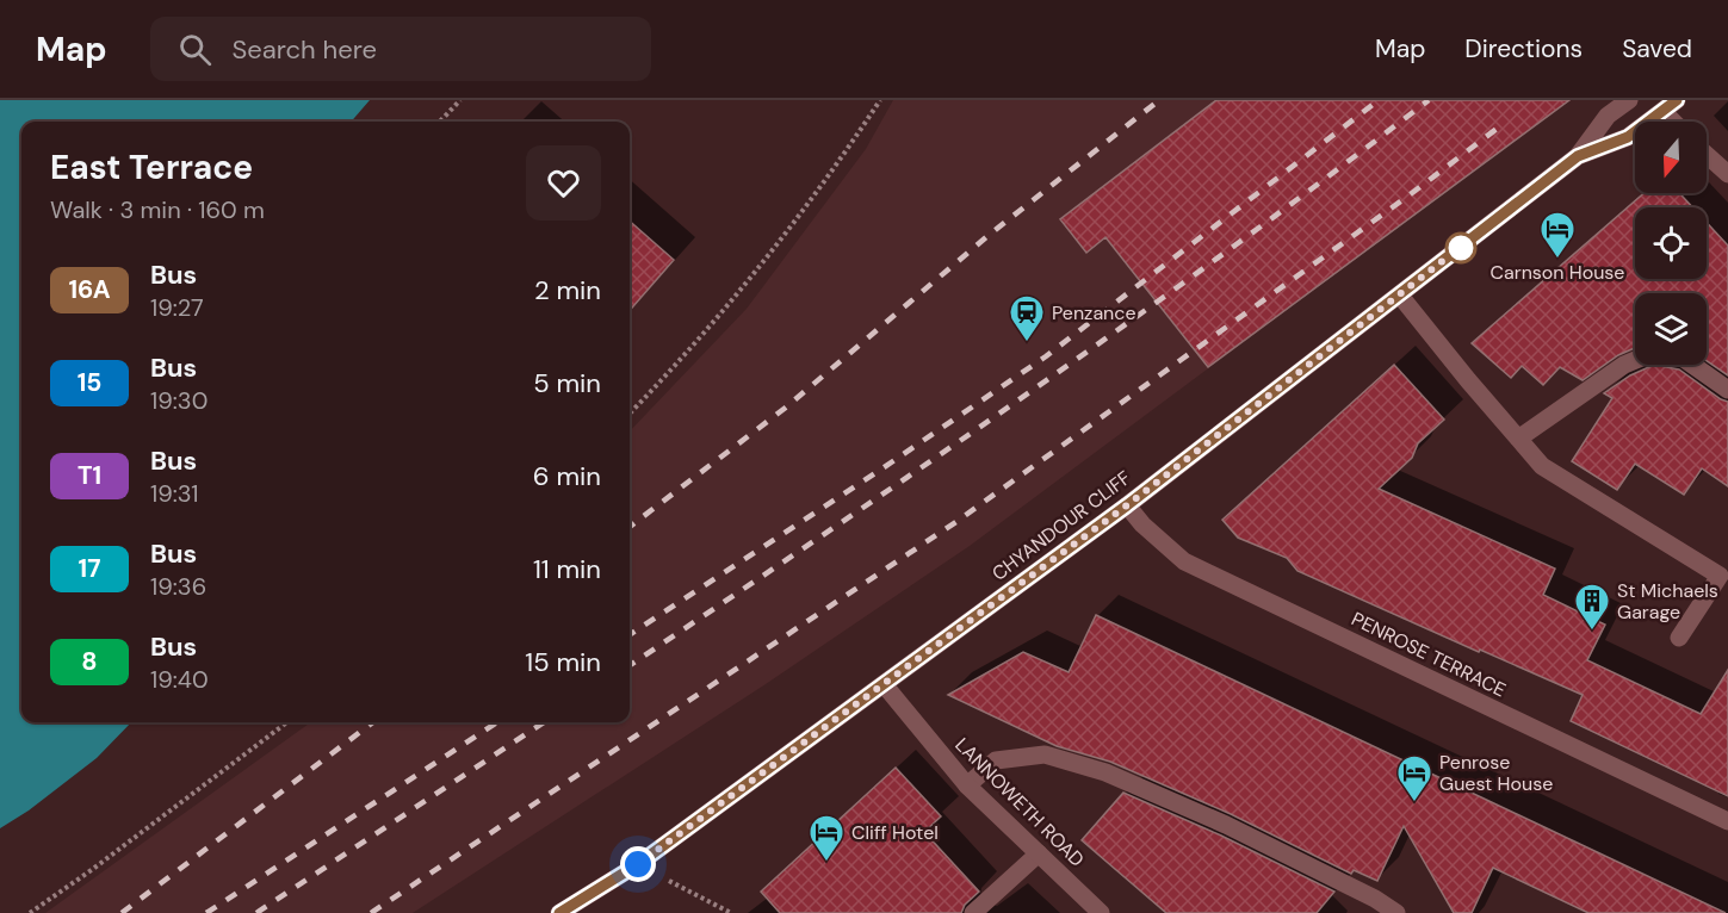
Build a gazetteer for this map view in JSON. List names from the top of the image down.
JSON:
{
  "streets": {
    "street": ["CHYANDOUR CLIFF", "PENROSE TERRACE", "LANNOWETH ROAD"]
  },
  "crossings": [
    ["CHYANDOUR CLIFF", "PENROSE TERRACE"],
    ["CHYANDOUR CLIFF", "LANNOWETH ROAD"]
  ],
  "places": {
    "hotel": ["Carnson House", "Penrose Guest House", "Cliff Hotel"],
    "station": ["Penzance"],
    "building": ["St Michaels Garage"]
  },
  "lines": ["bus line 16A"],
  "north": "bottom",
  "page": {
    "header": "Map",
    "search": "Search here",
    "nav": ["Map", "Directions", "Saved"],
    "heading": ["East Terrace", "Walk · 3 min · 160 m"],
    "list": [
      {
        "mark": "16A",
        "name": "Bus",
        "note": "19:27",
        "value": "2 min"
      },
      {
        "mark": "15",
        "name": "Bus",
        "note": "19:30",
        "value": "5 min"
      },
      {
        "mark": "T1",
        "name": "Bus",
        "note": "19:31",
        "value": "6 min"
      },
      {
        "mark": "17",
        "name": "Bus",
        "note": "19:36",
        "value": "11 min"
      },
      {
        "mark": "8",
        "name": "Bus",
        "note": "19:40",
        "value": "15 min"
      }
    ]
  }
}
